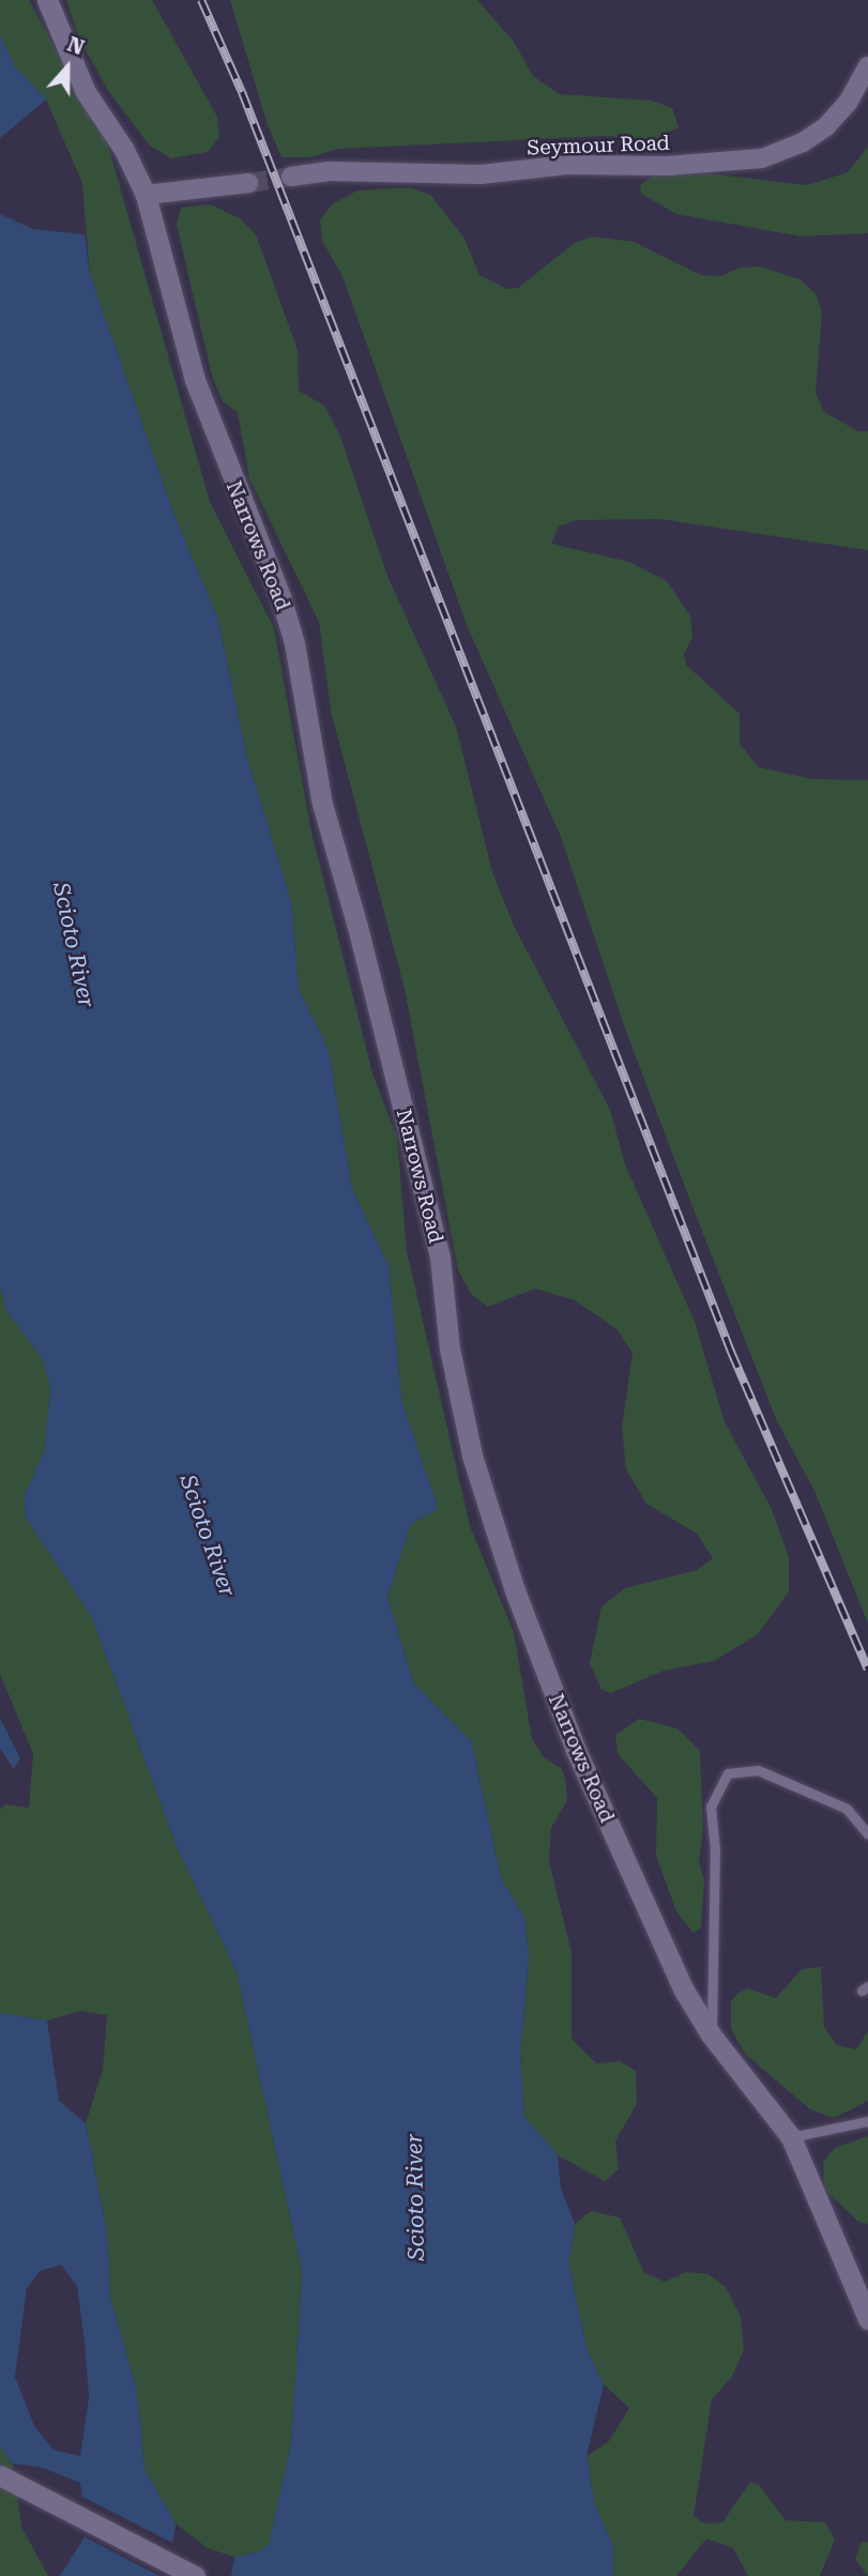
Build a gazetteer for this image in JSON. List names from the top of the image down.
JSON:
{
  "streets": {
    "street": ["Seymour Road", "Narrows Road"]
  },
  "water": ["Scioto River"],
  "north": "top"
}
